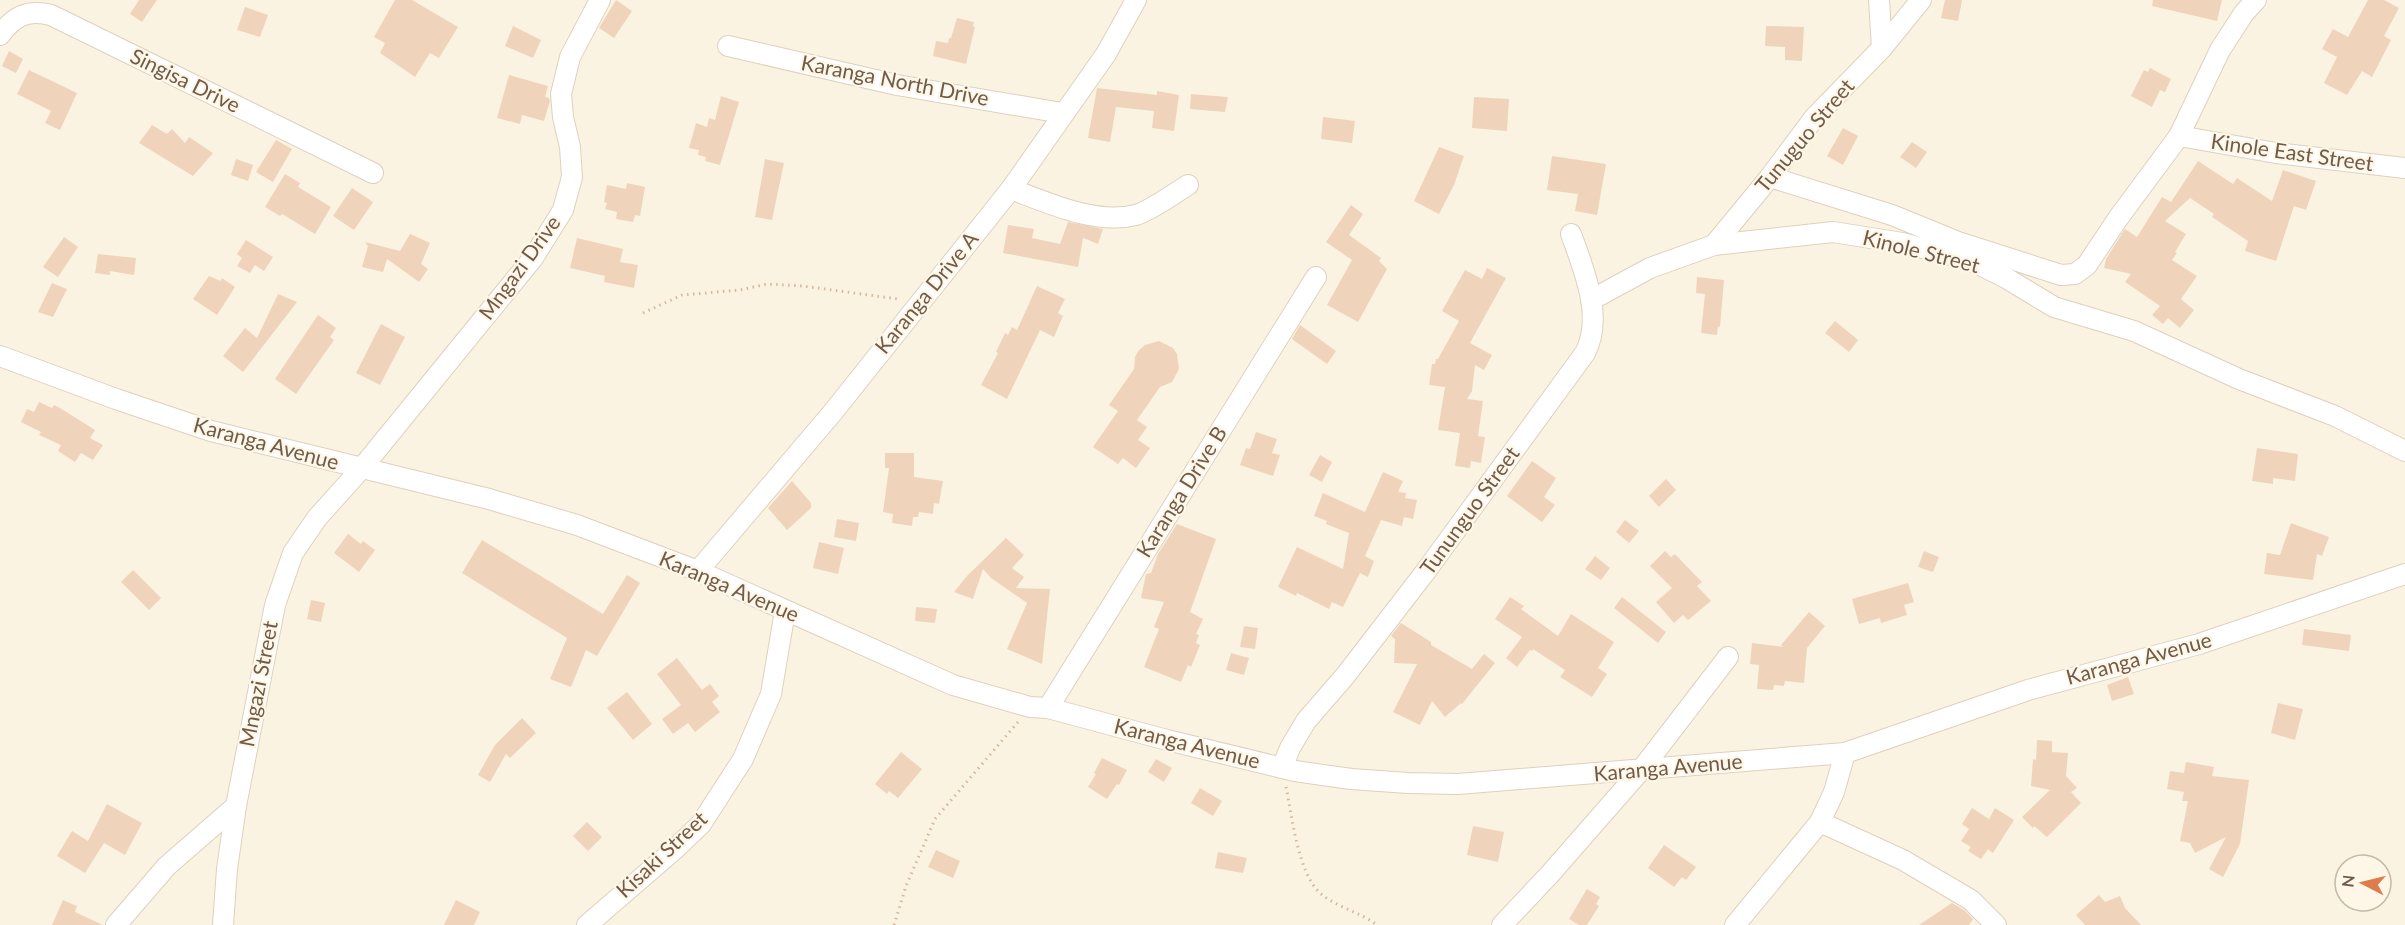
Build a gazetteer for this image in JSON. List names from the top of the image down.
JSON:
{
  "streets": {
    "street": [
      "Singisa Drive",
      "Karanga North Drive",
      "Tunuguo Street",
      "Kinole East Street",
      "Kinole Street",
      "Mngazi Drive",
      "Karanga Drive A",
      "Karanga Avenue",
      "Karanga Drive B",
      "Tununguo Street",
      "Mngazi Street",
      "Kisaki Street"
    ]
  },
  "crossings": [
    ["Karanga North Drive", "Karanga Drive A"],
    ["Tunuguo Street", "Kinole Street"],
    ["Kinole Street", "Tununguo Street"],
    ["Mngazi Drive", "Karanga Avenue"],
    ["Mngazi Drive", "Mngazi Street"],
    ["Karanga Drive A", "Karanga Avenue"],
    ["Karanga Avenue", "Karanga Drive B"],
    ["Karanga Avenue", "Tununguo Street"],
    ["Karanga Avenue", "Mngazi Street"],
    ["Karanga Avenue", "Kisaki Street"]
  ],
  "north": "left"
}
